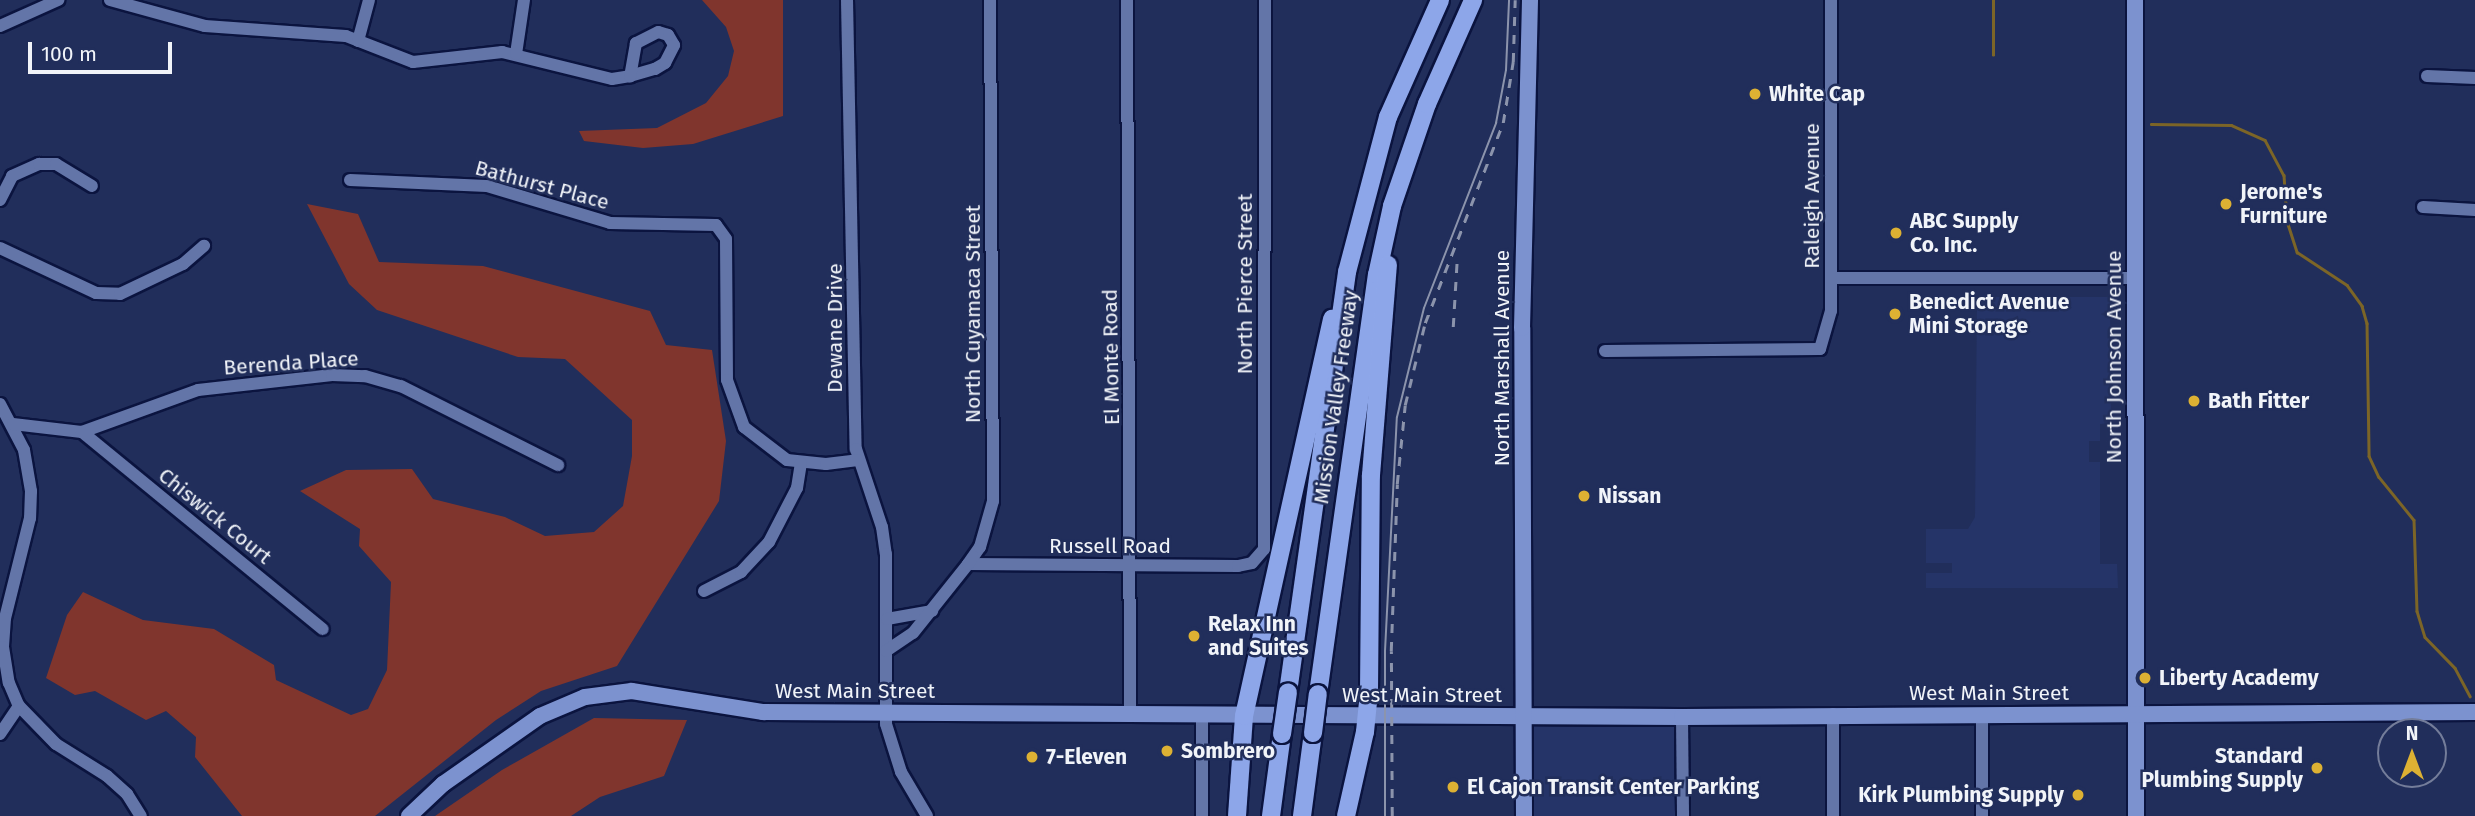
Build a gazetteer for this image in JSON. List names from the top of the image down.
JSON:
{
  "streets": {
    "highway": ["Mission Valley Freeway"],
    "main road": ["North Johnson Avenue", "North Marshall Avenue", "West Main Street"],
    "street": [
      "Bathurst Place",
      "Raleigh Avenue",
      "North Pierce Street",
      "North Cuyamaca Street",
      "Dewane Drive",
      "El Monte Road",
      "Berenda Place",
      "Chiswick Court",
      "Russell Road"
    ]
  },
  "crossings": [
    ["North Pierce Street", "Russell Road"],
    ["North Cuyamaca Street", "Dewane Drive"],
    ["North Cuyamaca Street", "Russell Road"],
    ["El Monte Road", "Russell Road"],
    ["El Monte Road", "West Main Street"],
    ["North Johnson Avenue", "West Main Street"],
    ["North Marshall Avenue", "West Main Street"],
    ["Berenda Place", "Chiswick Court"]
  ],
  "places": [
    "White Cap",
    "Jerome's Furniture",
    "ABC Supply Co. Inc.",
    "Benedict Avenue Mini Storage",
    "Bath Fitter",
    "Nissan",
    "Relax Inn and Suites",
    "Liberty Academy",
    "Sombrero",
    "7-Eleven",
    "Standard Plumbing Supply",
    "El Cajon Transit Center Parking",
    "Kirk Plumbing Supply"
  ],
  "scale_bar": "100 m",
  "north": "top"
}
